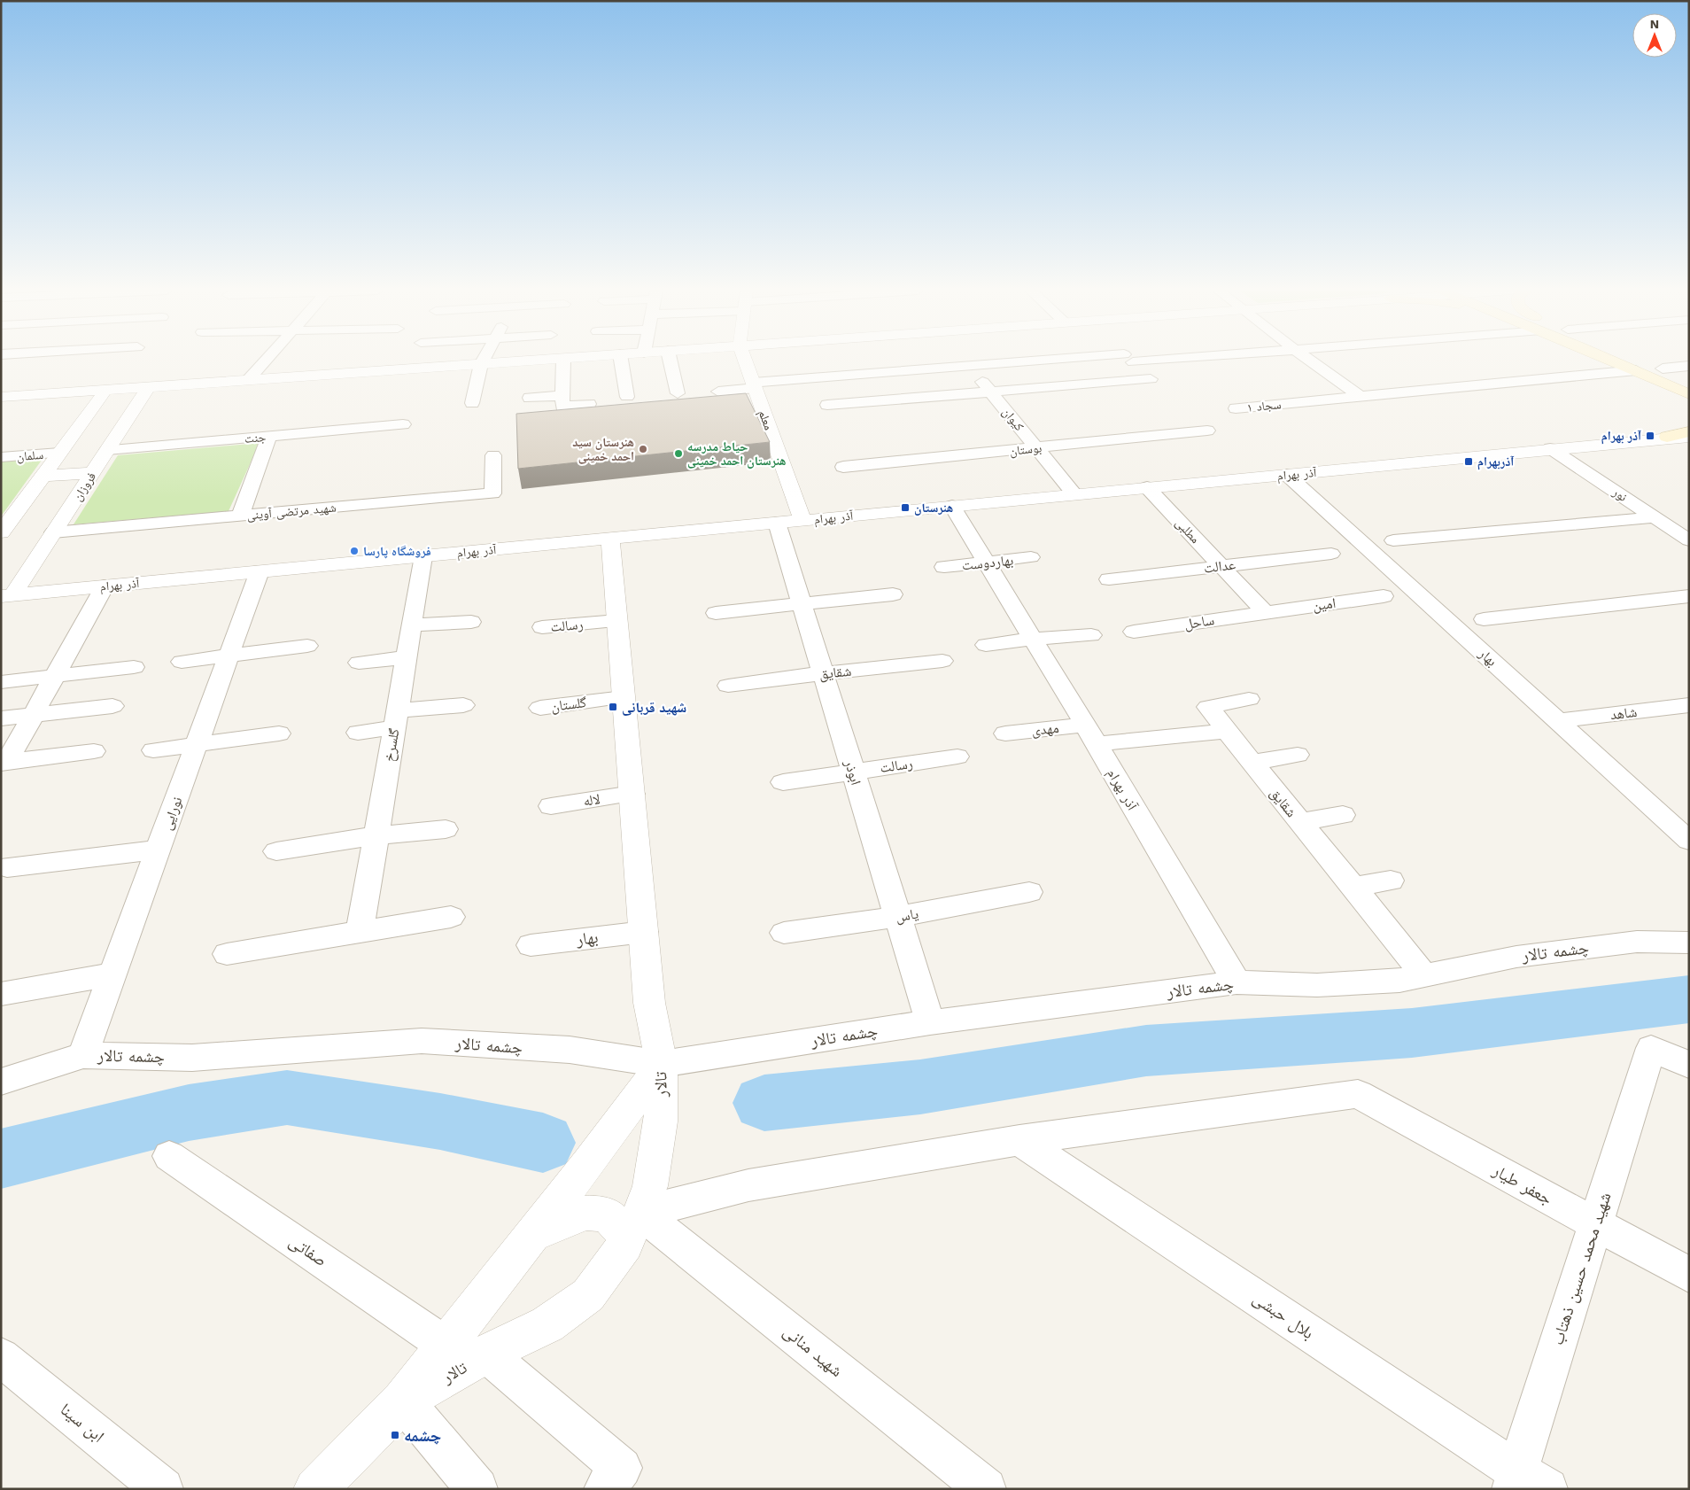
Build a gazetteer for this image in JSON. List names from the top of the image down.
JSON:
{
  "streets": {
    "street": [
      "سجاد ۱",
      "کیوان",
      "معلم",
      "جنت",
      "بوستان",
      "سلمان",
      "آذر بهرام",
      "فروزان",
      "نور",
      "شهید مرتضی آوینی",
      "مطلبی",
      "بهاردوست",
      "عدالت",
      "امین",
      "ساحل",
      "رسالت",
      "بهار",
      "شقایق",
      "گلستان",
      "شاهد",
      "مهدی",
      "گلسرخ",
      "ابوذر",
      "لاله",
      "نورایی",
      "یاس",
      "چشمه تالار",
      "تالار",
      "جعفر طیار",
      "صفاتی",
      "شهید محمد حسین ذهتاب",
      "بلال حبشی",
      "شهید منانی",
      "ابن سینا"
    ]
  },
  "crossings": [
    ["کیوان", "بوستان"],
    ["کیوان", "آذر بهرام"],
    ["معلم", "آذر بهرام"],
    ["جنت", "فروزان"],
    ["آذر بهرام", "فروزان"],
    ["آذر بهرام", "نور"],
    ["آذر بهرام", "مطلبی"],
    ["آذر بهرام", "بهاردوست"],
    ["آذر بهرام", "بهار"],
    ["آذر بهرام", "مهدی"],
    ["آذر بهرام", "گلسرخ"],
    ["آذر بهرام", "ابوذر"],
    ["آذر بهرام", "نورایی"],
    ["آذر بهرام", "چشمه تالار"],
    ["فروزان", "شهید مرتضی آوینی"],
    ["مطلبی", "عدالت"],
    ["مطلبی", "امین"],
    ["مطلبی", "ساحل"],
    ["امین", "ساحل"],
    ["رسالت", "ابوذر"],
    ["بهار", "شاهد"],
    ["شقایق", "ابوذر"],
    ["شقایق", "چشمه تالار"],
    ["ابوذر", "یاس"],
    ["ابوذر", "چشمه تالار"],
    ["نورایی", "چشمه تالار"],
    ["چشمه تالار", "تالار"],
    ["تالار", "صفاتی"],
    ["تالار", "شهید منانی"],
    ["جعفر طیار", "شهید محمد حسین ذهتاب"],
    ["جعفر طیار", "بلال حبشی"],
    ["شهید محمد حسین ذهتاب", "بلال حبشی"]
  ],
  "places": {
    "transit": [
      "آذر بهرام",
      "آذربهرام",
      "هنرستان",
      "شهید قربانی",
      "چشمه"
    ],
    "other": ["هنرستان سید احمد خمینی", "حیاط مدرسه هنرستان احمد خمینی", "فروشگاه پارسا"]
  },
  "north": "top"
}
